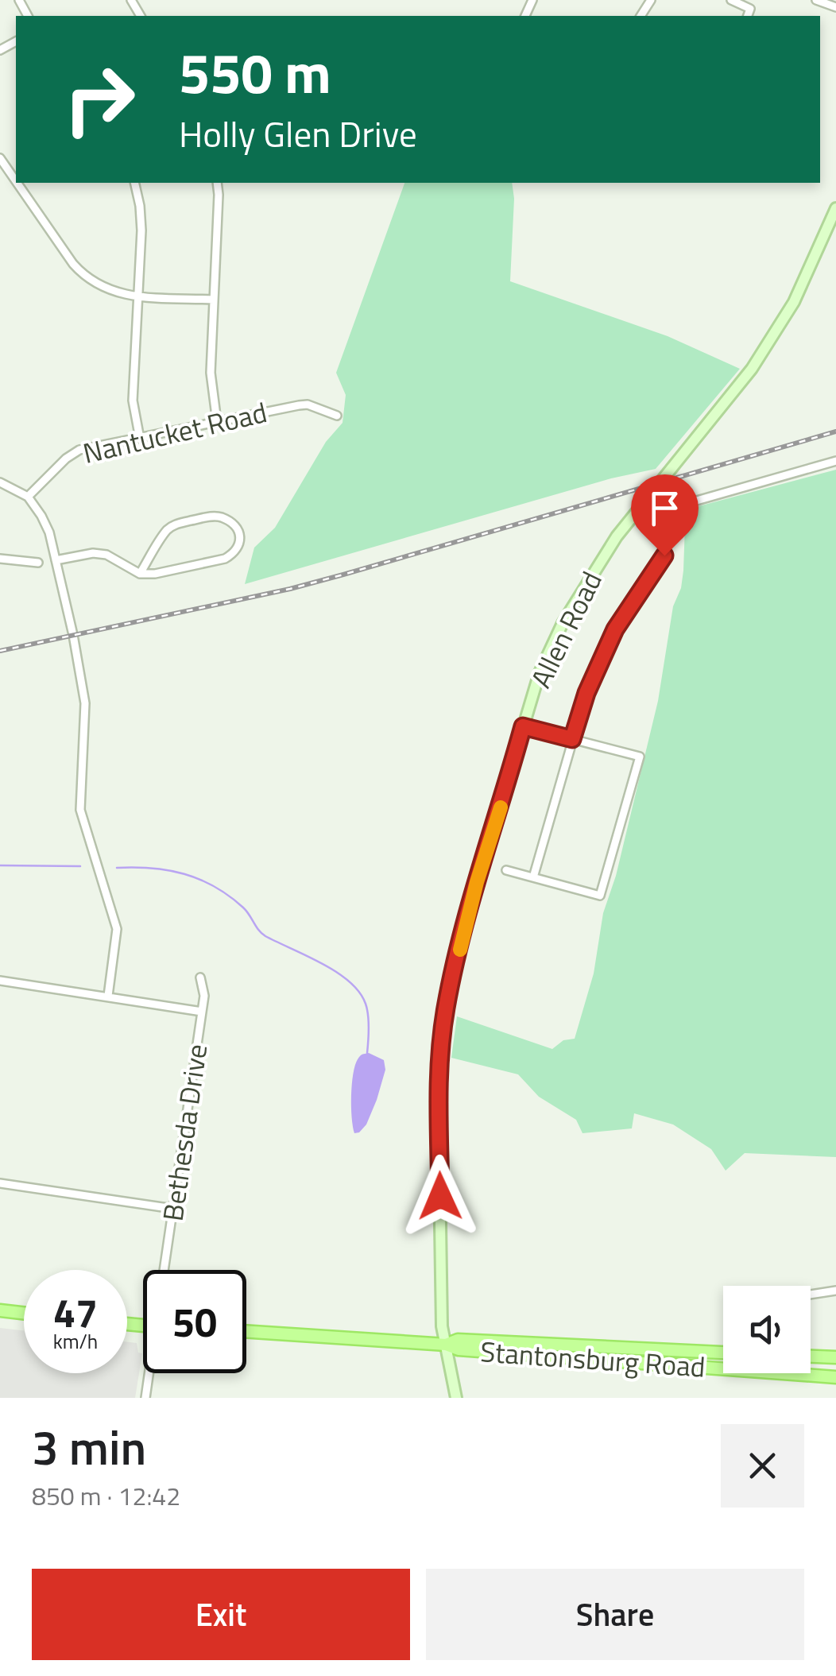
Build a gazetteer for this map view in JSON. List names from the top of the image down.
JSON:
{
  "streets": {
    "main road": ["Allen Road", "Stantonsburg Road"],
    "street": ["Nantucket Road", "Bethesda Drive"]
  },
  "crossings": [
    ["Allen Road", "Stantonsburg Road"]
  ],
  "page": {
    "turn": ["550 m", "Holly Glen Drive"],
    "speed": "47 km/h",
    "limit": "50",
    "heading": ["3 min", "850 m · 12:42"],
    "buttons": ["Exit", "Share"]
  }
}
